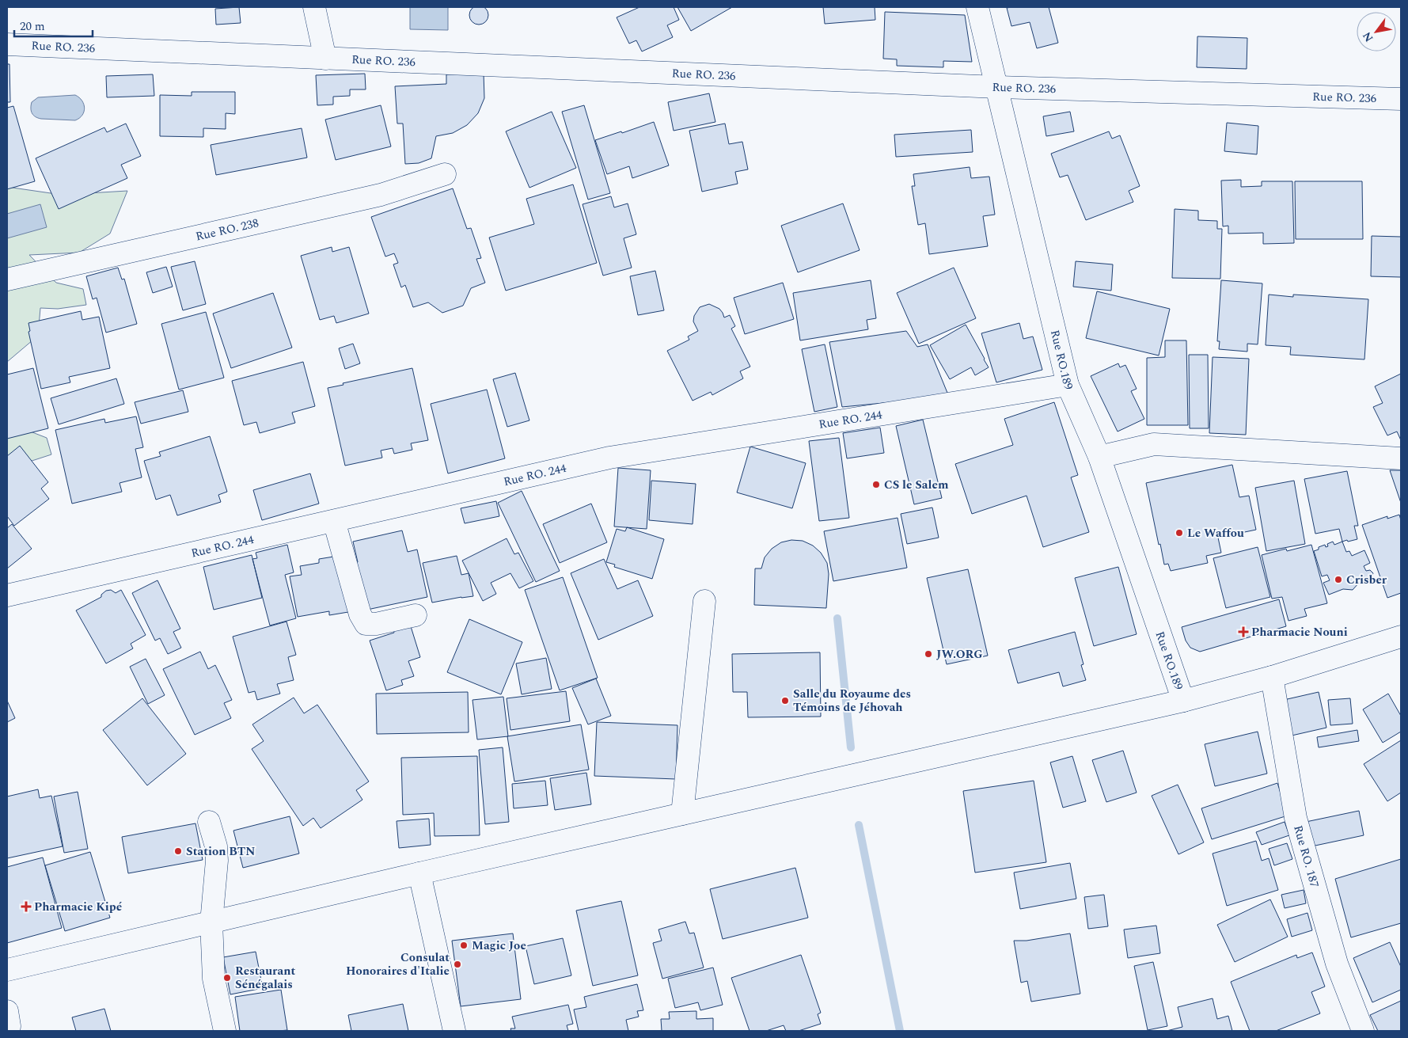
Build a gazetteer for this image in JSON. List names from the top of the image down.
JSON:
{
  "streets": {
    "street": [
      "Rue RO. 236",
      "Rue RO. 238",
      "Rue RO.189",
      "Rue RO. 244",
      "Rue RO. 187"
    ]
  },
  "crossings": [
    ["Rue RO. 236", "Rue RO.189"],
    ["Rue RO.189", "Rue RO. 244"]
  ],
  "places": {
    "other": [
      "CS le Salem",
      "Le Waffou",
      "Crisber",
      "JW.ORG",
      "Salle du Royaume des Témoins de Jéhovah",
      "Station BTN",
      "Magic Joe",
      "Consulat Honoraires d'Italie",
      "Restaurant Sénégalais"
    ],
    "health": ["Pharmacie Nouni", "Pharmacie Kipé"]
  },
  "scale_bar": "20 m",
  "north": "bottom left"
}
